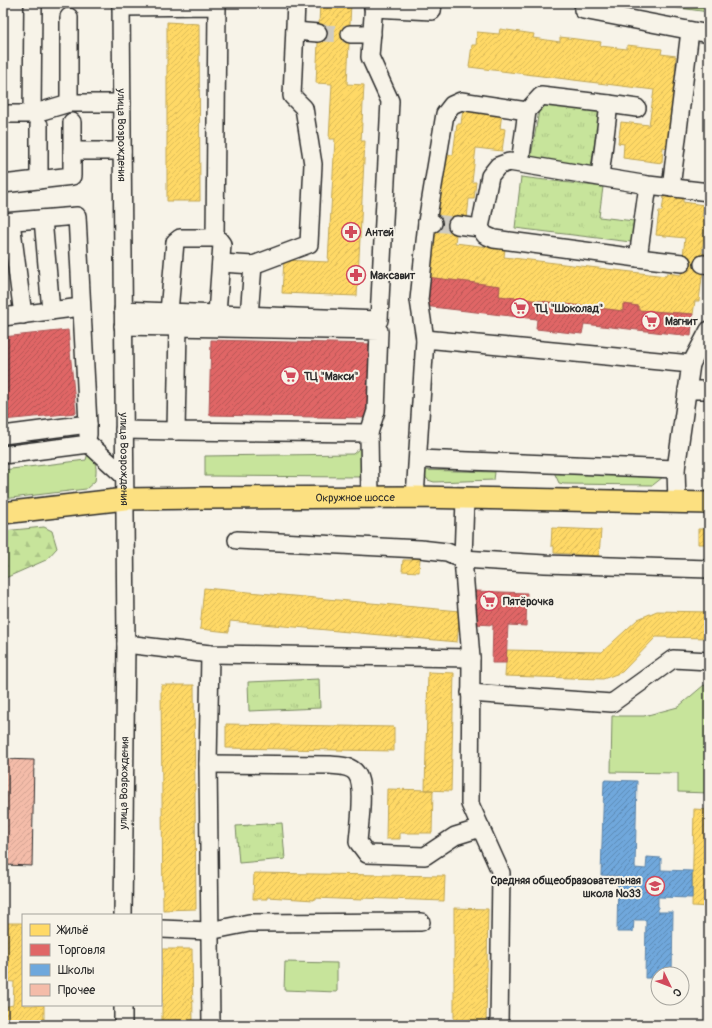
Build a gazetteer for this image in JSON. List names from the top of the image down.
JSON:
{
  "streets": {
    "main road": ["Окружное шоссе"],
    "street": ["улица Возрождения"]
  },
  "crossings": [
    ["улица Возрождения", "Окружное шоссе"]
  ],
  "places": {
    "pharmacy": ["Антей", "Максавит"],
    "supermarket": [
      "ТЦ \"Шоколад\"",
      "Магнит",
      "ТЦ \"Макси\"",
      "Пятёрочка"
    ],
    "school or university": ["Средняя общеобразовательная школа №33"]
  },
  "legend": [
    "Жильё",
    "Торговля",
    "Школы",
    "Прочее"
  ],
  "north": "bottom right"
}
